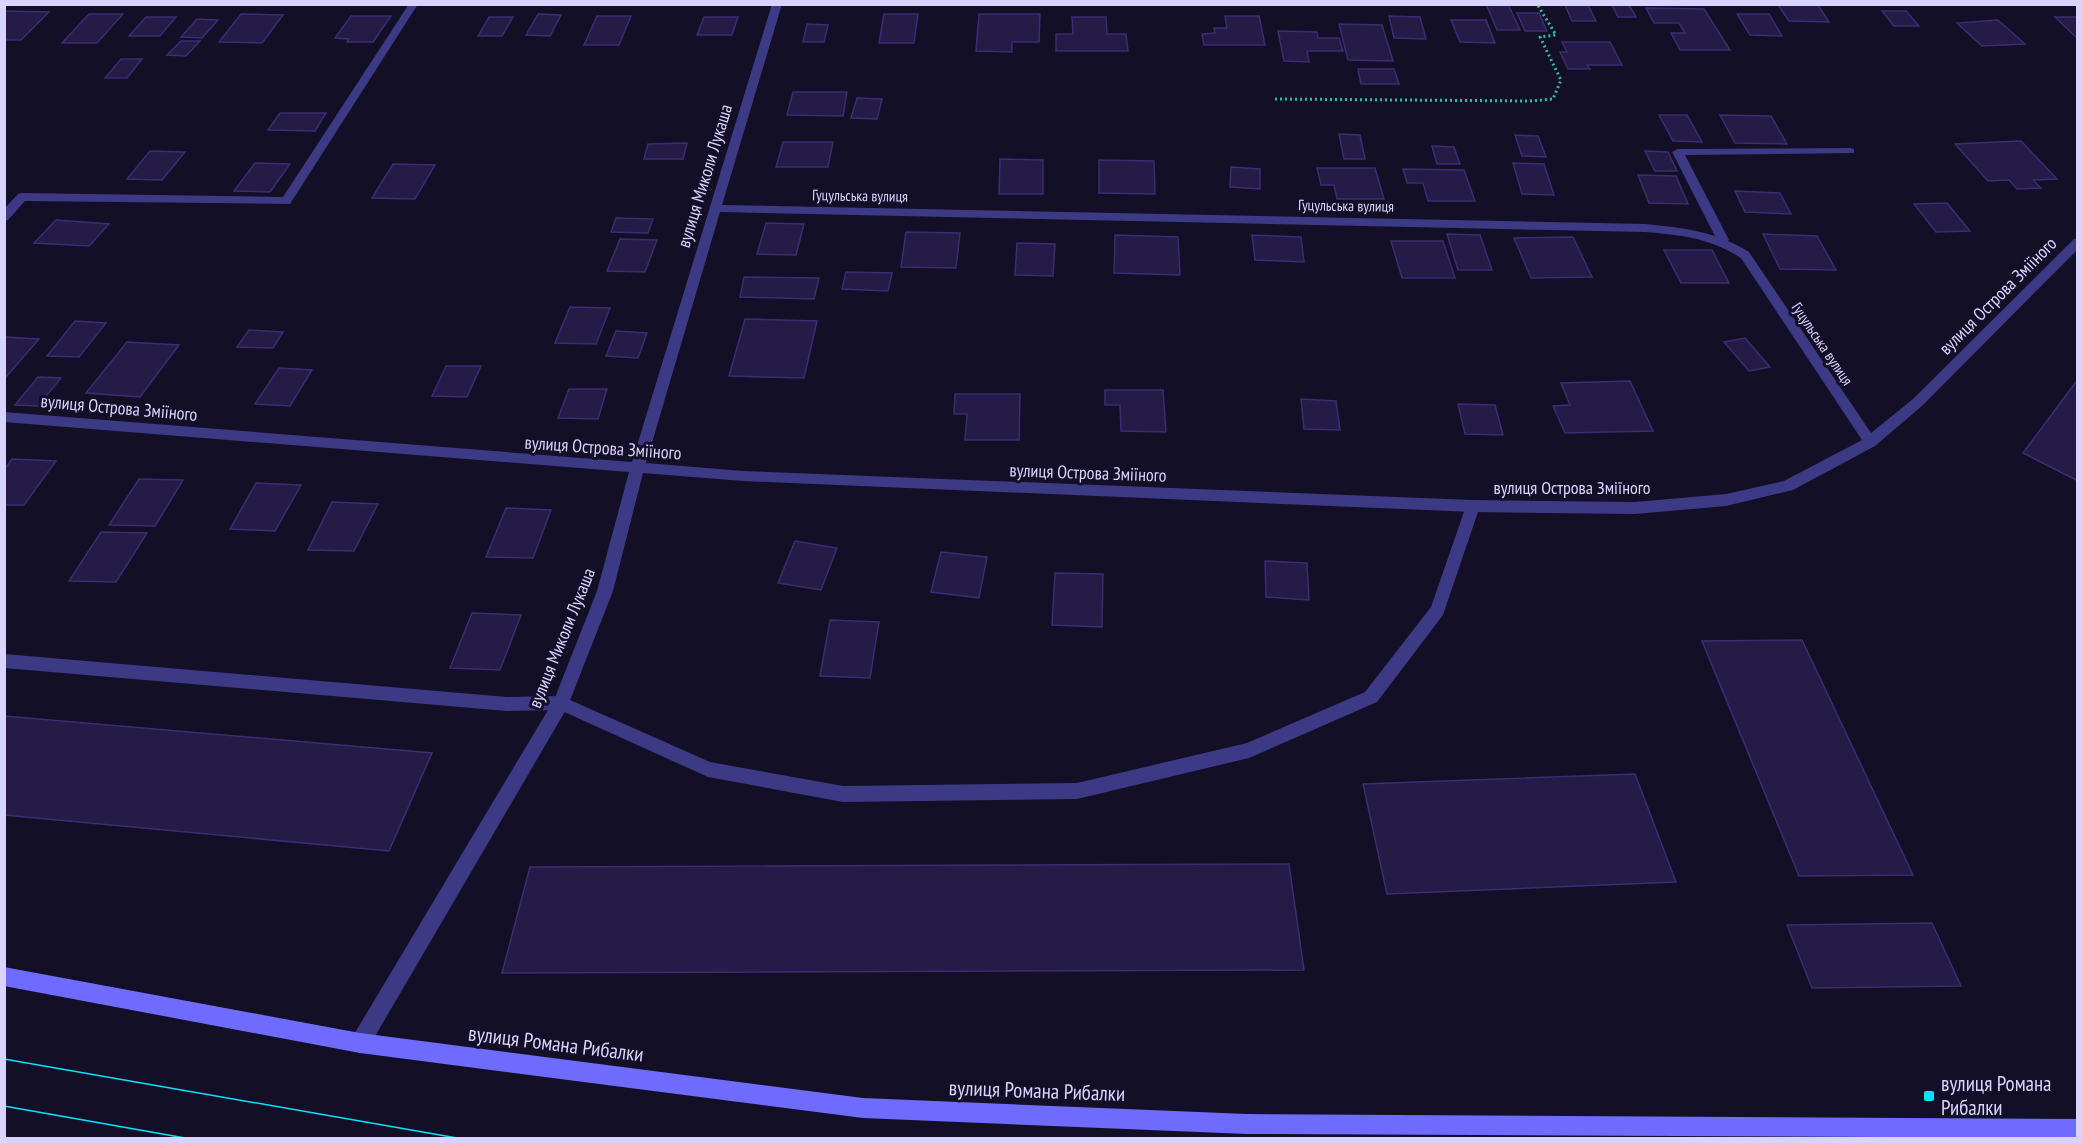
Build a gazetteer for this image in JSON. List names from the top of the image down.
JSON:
{
  "streets": {
    "main road": ["вулиця Романа Рибалки"],
    "street": ["вулиця Миколи Лукаша", "Гуцульська вулиця", "вулиця Острова Зміїного"]
  },
  "crossings": [
    ["вулиця Миколи Лукаша", "Гуцульська вулиця"],
    ["вулиця Миколи Лукаша", "вулиця Острова Зміїного"],
    ["вулиця Миколи Лукаша", "вулиця Романа Рибалки"],
    ["Гуцульська вулиця", "вулиця Острова Зміїного"]
  ],
  "places": {
    "transit": ["вулиця Романа Рибалки"]
  }
}
